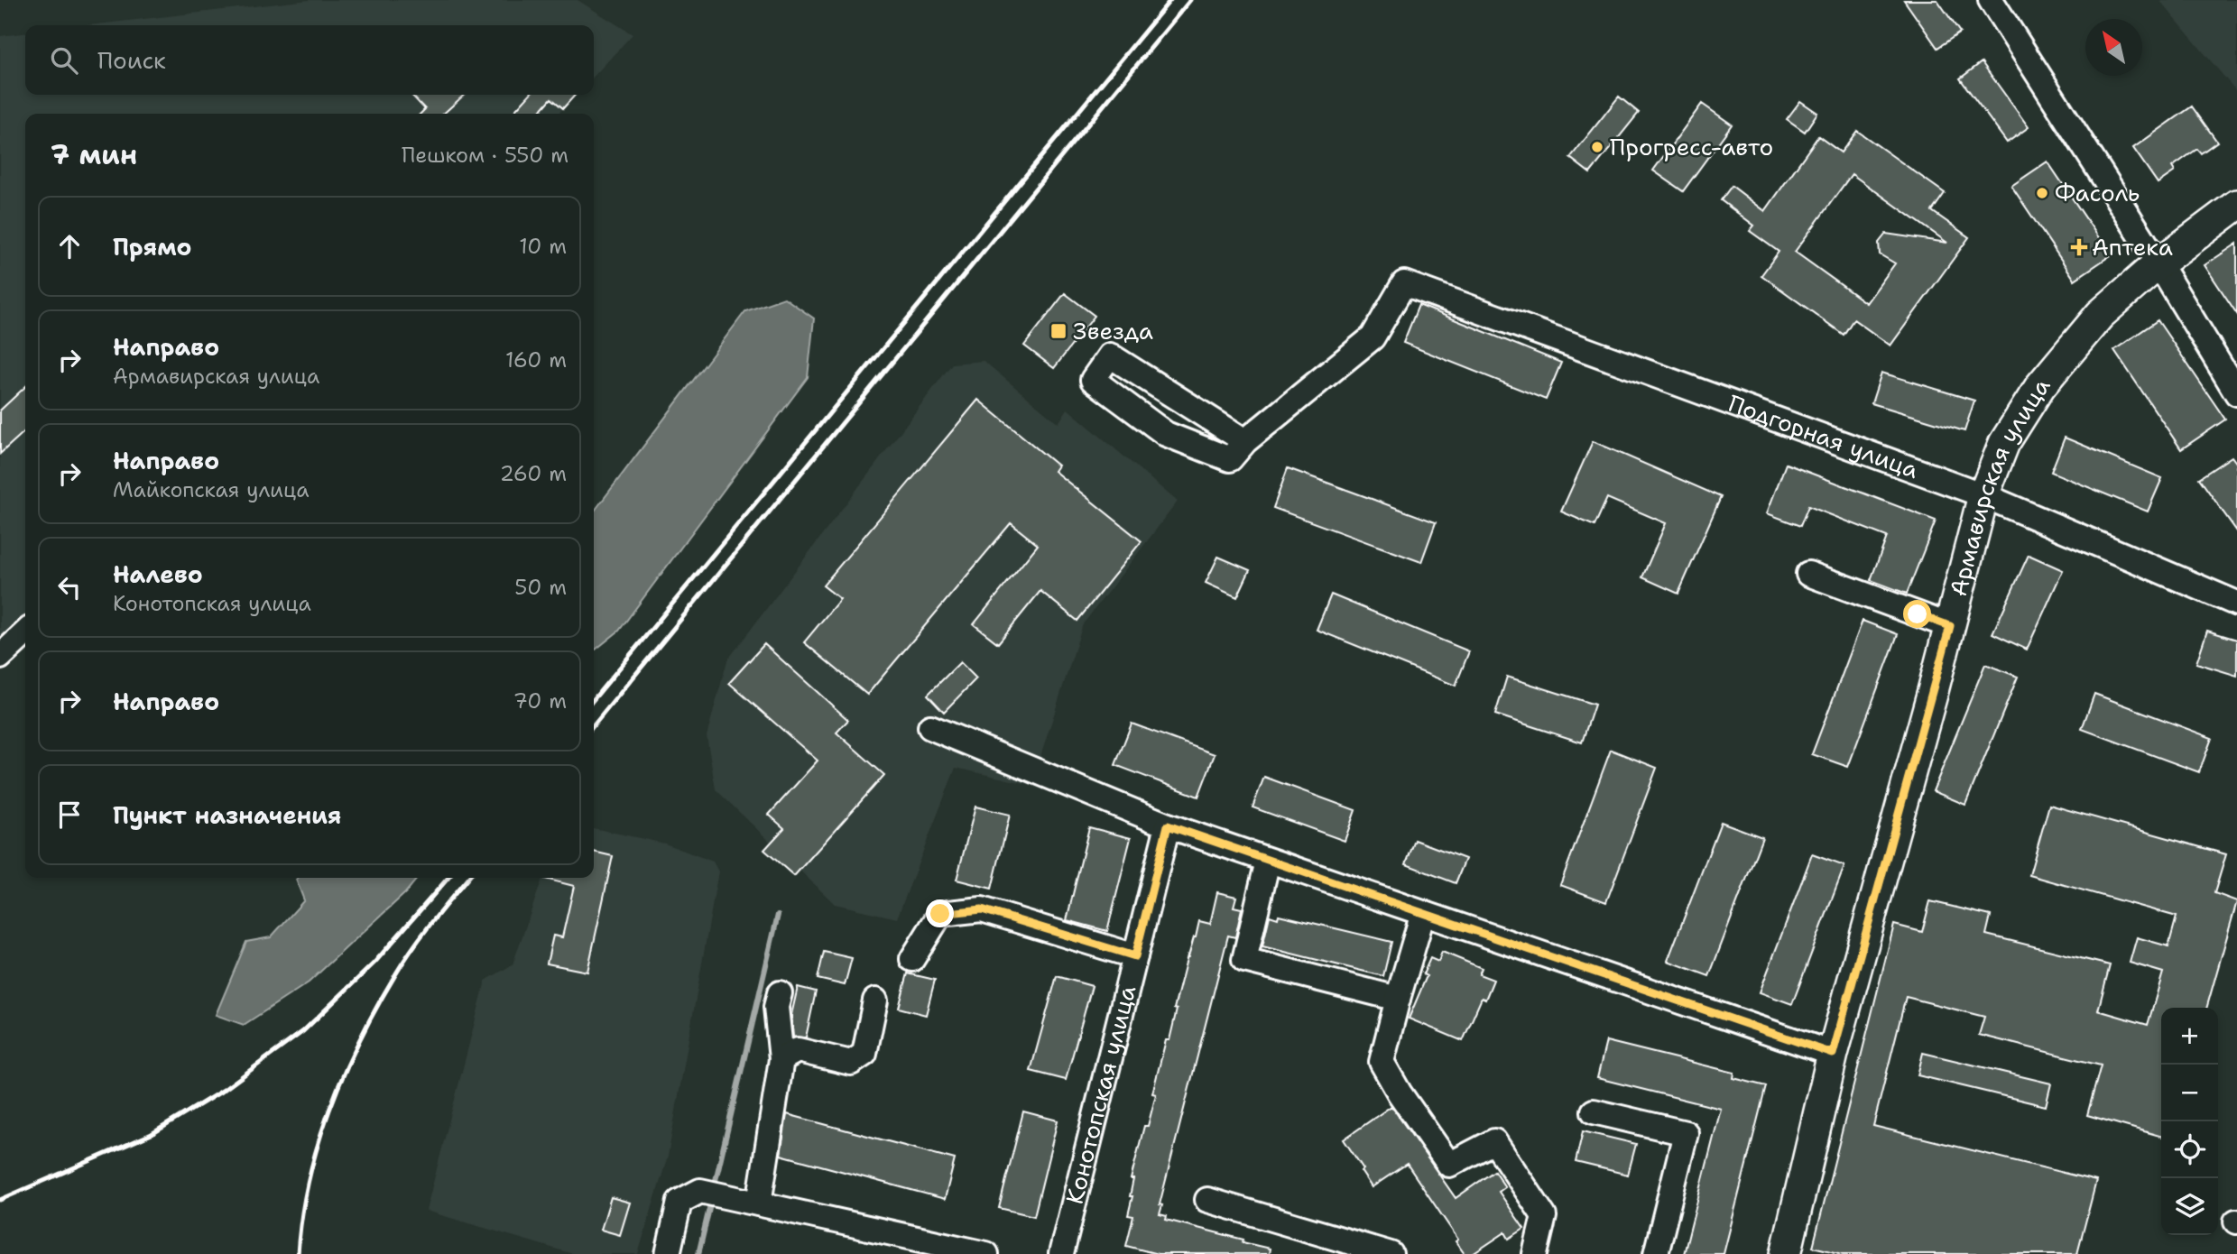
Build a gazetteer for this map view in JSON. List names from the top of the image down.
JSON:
{
  "streets": {
    "main road": ["Армавирская улица"],
    "street": ["Подгорная улица", "Конотопская улица"]
  },
  "crossings": [
    ["Подгорная улица", "Армавирская улица"]
  ],
  "places": {
    "other": ["Прогресс-авто", "Фасоль"],
    "health": ["Аптека"],
    "transit": ["Звезда"]
  },
  "north": "top left",
  "page": {
    "search": "Поиск",
    "heading": ["7 мин", "Пешком · 550 m"],
    "list": [
      ["Прямо", "10 m"],
      ["Направо", "Армавирская улица", "160 m"],
      ["Направо", "Майкопская улица", "260 m"],
      ["Налево", "Конотопская улица", "50 m"],
      ["Направо", "70 m"],
      "Пункт назначения"
    ],
    "map_buttons": ["+", "−"]
  }
}
